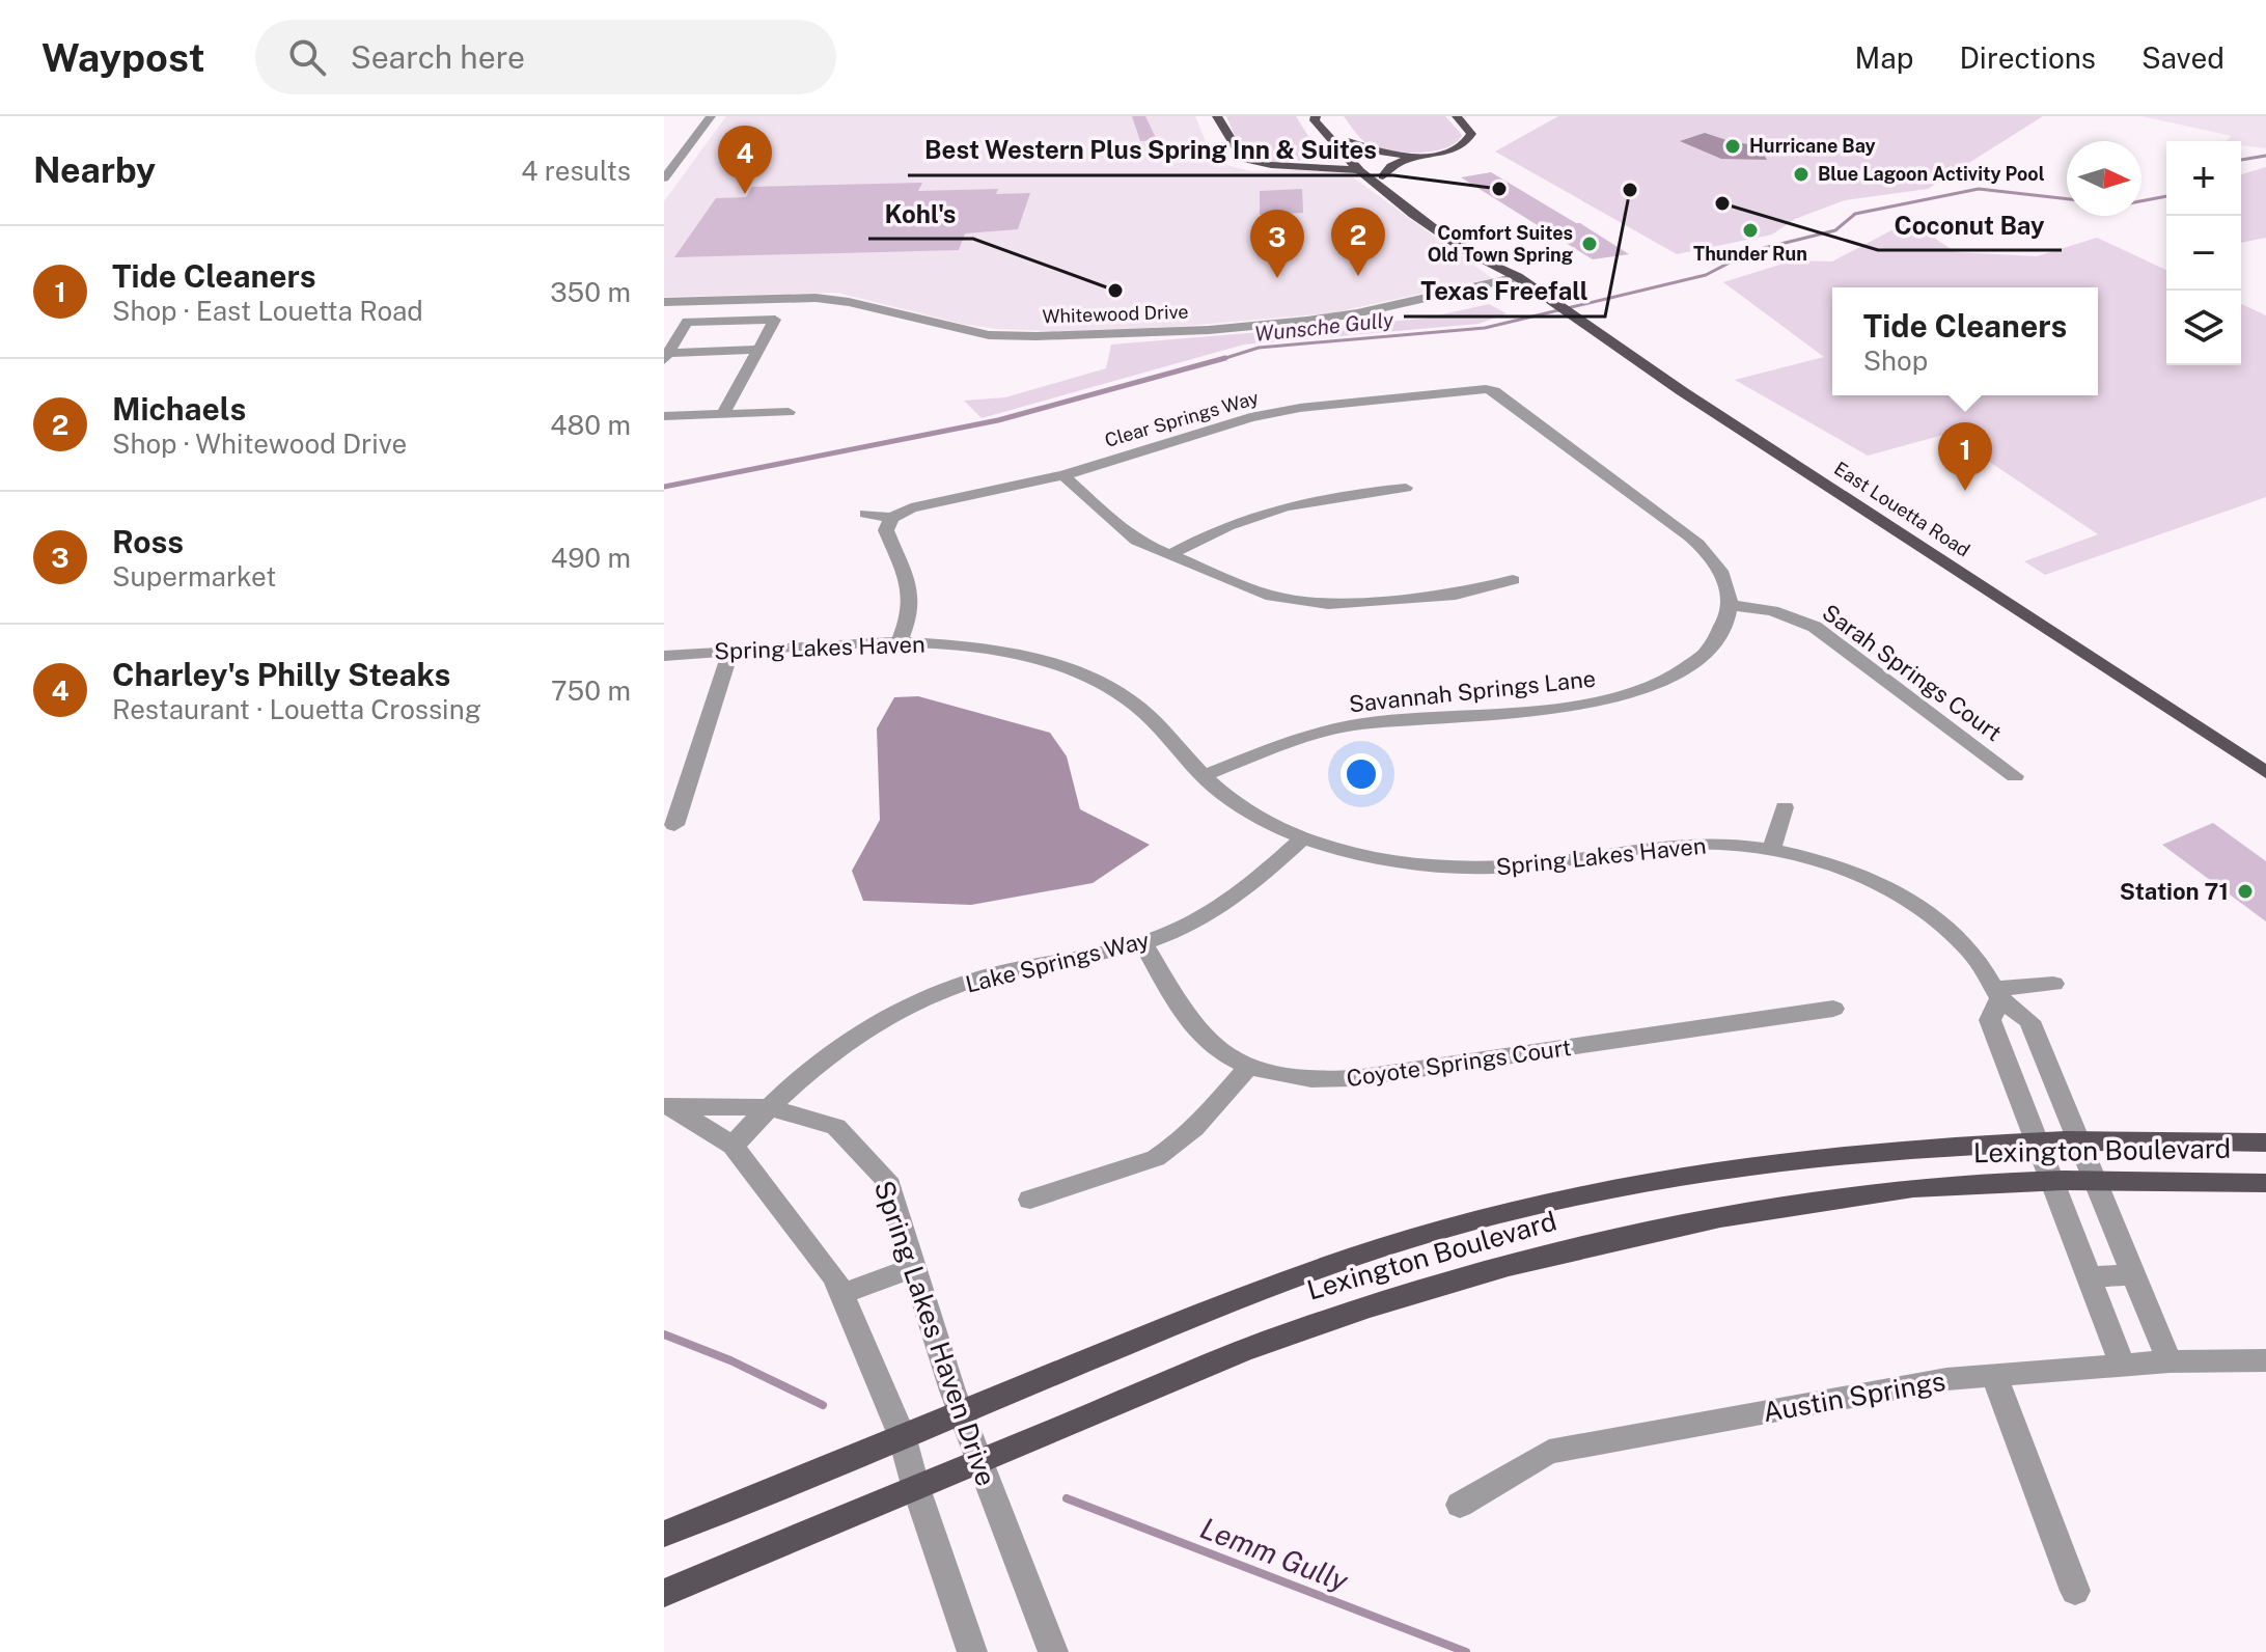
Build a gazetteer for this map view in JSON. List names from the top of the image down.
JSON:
{
  "streets": {
    "main road": ["East Louetta Road", "Lexington Boulevard"],
    "street": [
      "Whitewood Drive",
      "Clear Springs Way",
      "Spring Lakes Haven",
      "Sarah Springs Court",
      "Savannah Springs Lane",
      "Lake Springs Way",
      "Coyote Springs Court",
      "Spring Lakes Haven Drive",
      "Austin Springs"
    ]
  },
  "crossings": [
    ["Whitewood Drive", "East Louetta Road"],
    ["Clear Springs Way", "Sarah Springs Court"],
    ["Clear Springs Way", "Savannah Springs Lane"],
    ["Spring Lakes Haven", "Savannah Springs Lane"],
    ["Spring Lakes Haven", "Lake Springs Way"],
    ["Spring Lakes Haven", "Lexington Boulevard"],
    ["Spring Lakes Haven", "Austin Springs"],
    ["Sarah Springs Court", "Savannah Springs Lane"],
    ["Lake Springs Way", "Coyote Springs Court"],
    ["Lake Springs Way", "Spring Lakes Haven Drive"],
    ["Lexington Boulevard", "Spring Lakes Haven Drive"]
  ],
  "water": ["Wunsche Gully", "Lemm Gully"],
  "places": [
    "Hurricane Bay",
    "Blue Lagoon Activity Pool",
    "Best Western Plus Spring Inn & Suites",
    "Texas Freefall",
    "Coconut Bay",
    "Thunder Run",
    "Comfort Suites Old Town Spring",
    "Kohl's",
    "Station 71"
  ],
  "north": "right",
  "page": {
    "header": "Waypost",
    "search": "Search here",
    "nav": ["Map", "Directions", "Saved"],
    "heading": ["Nearby", "4 results"],
    "pins": [
      "4",
      "2",
      "3",
      "1"
    ],
    "map_buttons": ["+", "−"],
    "list": [
      {
        "mark": "1",
        "name": "Tide Cleaners",
        "note": "Shop · East Louetta Road",
        "value": "350 m"
      },
      {
        "mark": "2",
        "name": "Michaels",
        "note": "Shop · Whitewood Drive",
        "value": "480 m"
      },
      {
        "mark": "3",
        "name": "Ross",
        "note": "Supermarket",
        "value": "490 m"
      },
      {
        "mark": "4",
        "name": "Charley's Philly Steaks",
        "note": "Restaurant · Louetta Crossing",
        "value": "750 m"
      }
    ],
    "popup": ["Tide Cleaners", "Shop"]
  }
}
